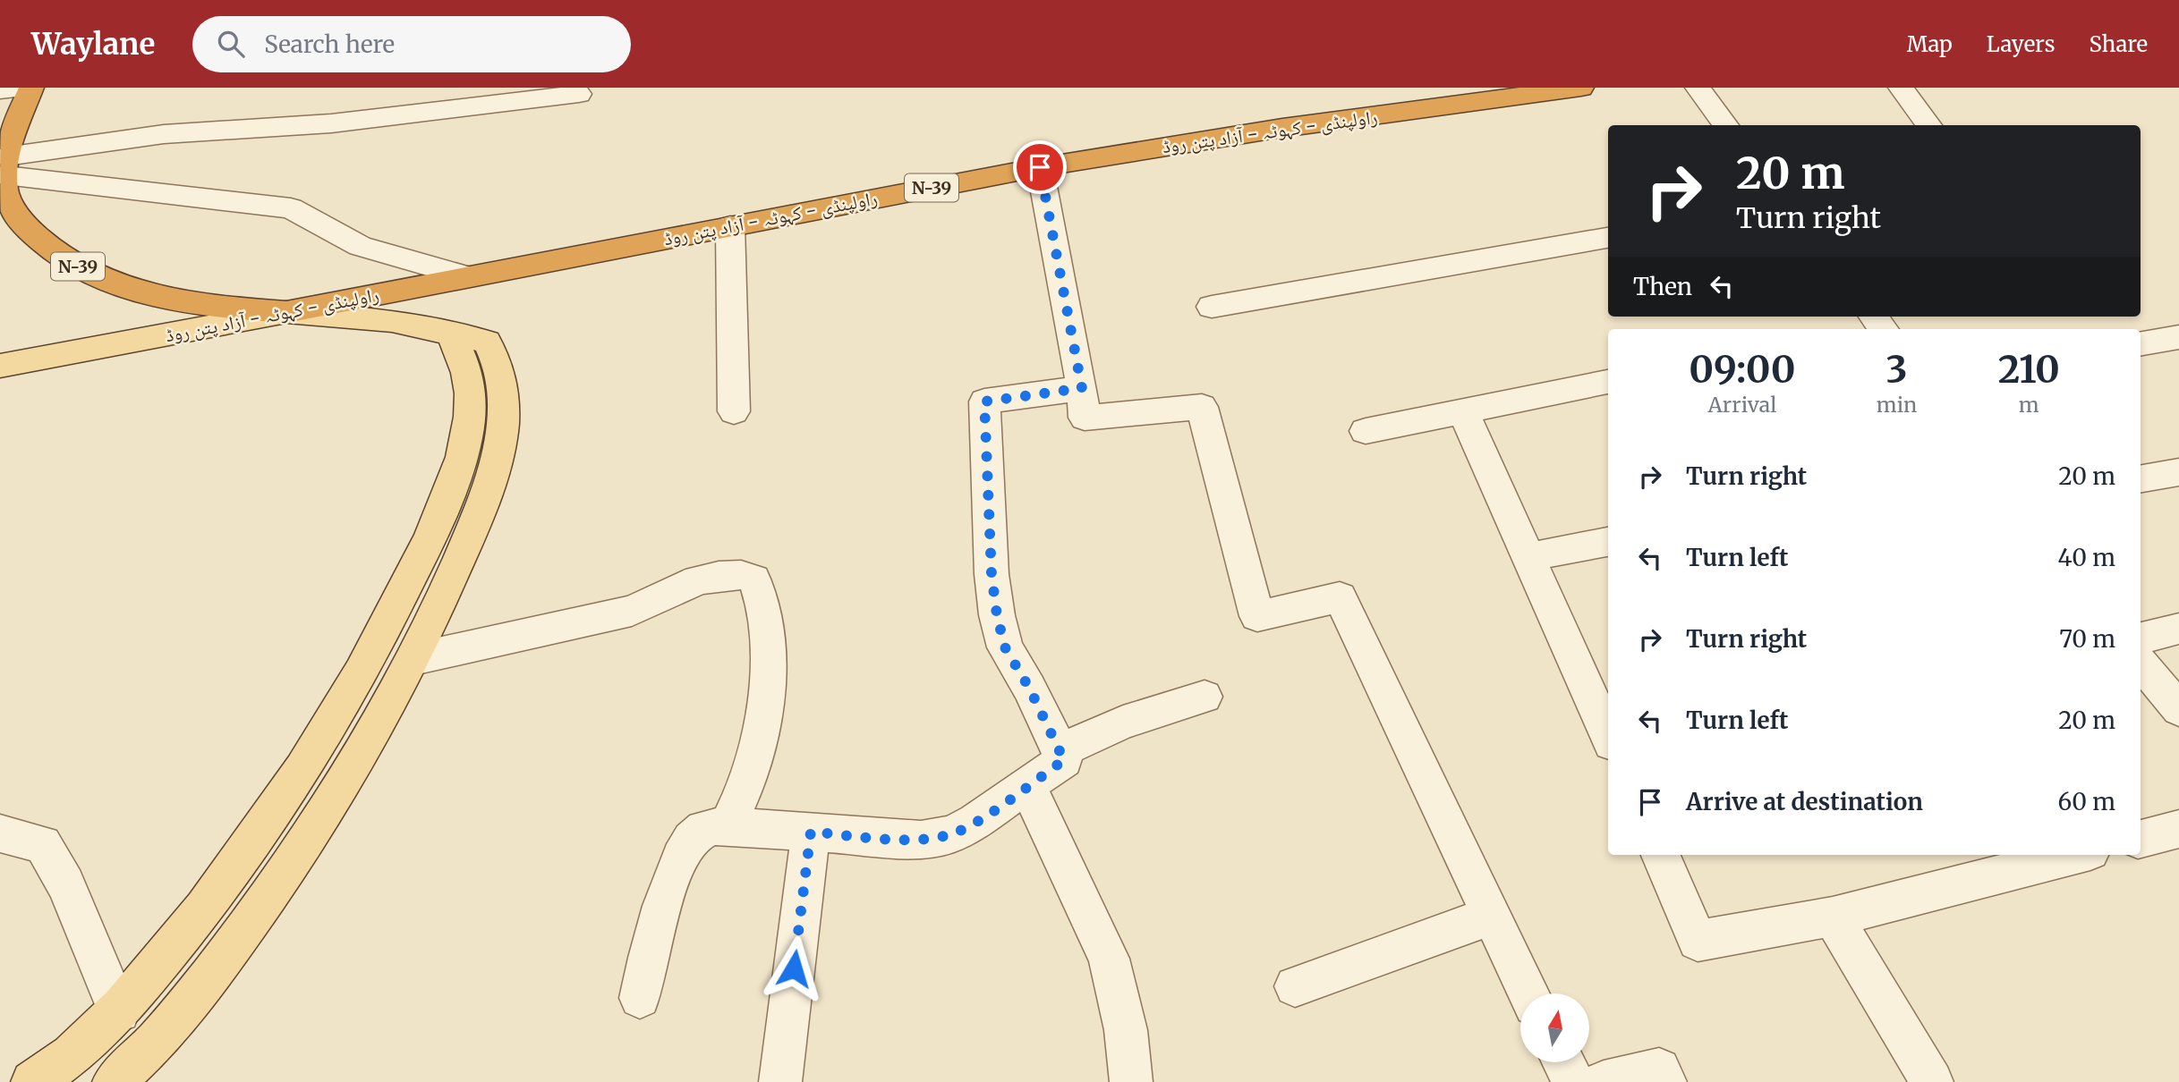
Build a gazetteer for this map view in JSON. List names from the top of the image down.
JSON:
{
  "streets": {
    "highway": ["راولپنڈی - کہوٹہ - آزاد پتن روڈ", "N-39"]
  },
  "crossings": [
    ["راولپنڈی - کہوٹہ - آزاد پتن روڈ", "N-39"]
  ],
  "north": "top",
  "page": {
    "header": "Waylane",
    "search": "Search here",
    "nav": ["Map", "Layers", "Share"],
    "turn": ["20 m", "Turn right"],
    "then": "Then",
    "eta": [
      "09:00",
      "Arrival",
      "3",
      "min",
      "210",
      "m"
    ],
    "list": [
      {
        "name": "Turn right",
        "value": "20 m"
      },
      {
        "name": "Turn left",
        "value": "40 m"
      },
      {
        "name": "Turn right",
        "value": "70 m"
      },
      {
        "name": "Turn left",
        "value": "20 m"
      },
      {
        "name": "Arrive at destination",
        "value": "60 m"
      }
    ]
  }
}
